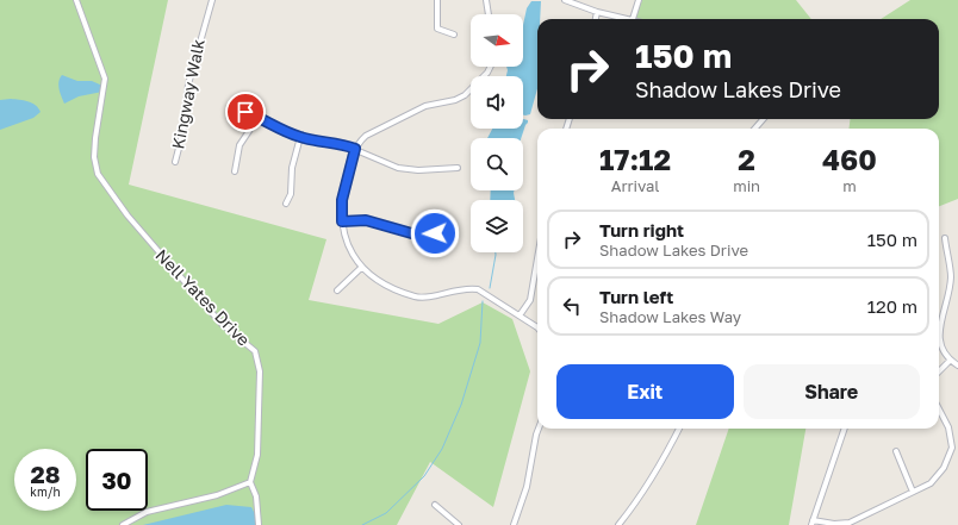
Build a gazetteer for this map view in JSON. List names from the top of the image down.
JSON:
{
  "streets": {
    "street": ["Kingway Walk", "Nell Yates Drive"]
  },
  "north": "right",
  "page": {
    "turn": ["150 m", "Shadow Lakes Drive"],
    "eta": [
      "17:12",
      "Arrival",
      "2",
      "min",
      "460",
      "m"
    ],
    "list": [
      {
        "name": "Turn right",
        "note": "Shadow Lakes Drive",
        "value": "150 m"
      },
      {
        "name": "Turn left",
        "note": "Shadow Lakes Way",
        "value": "120 m"
      }
    ],
    "buttons": ["Exit", "Share"],
    "speed": "28 km/h",
    "limit": "30"
  }
}
